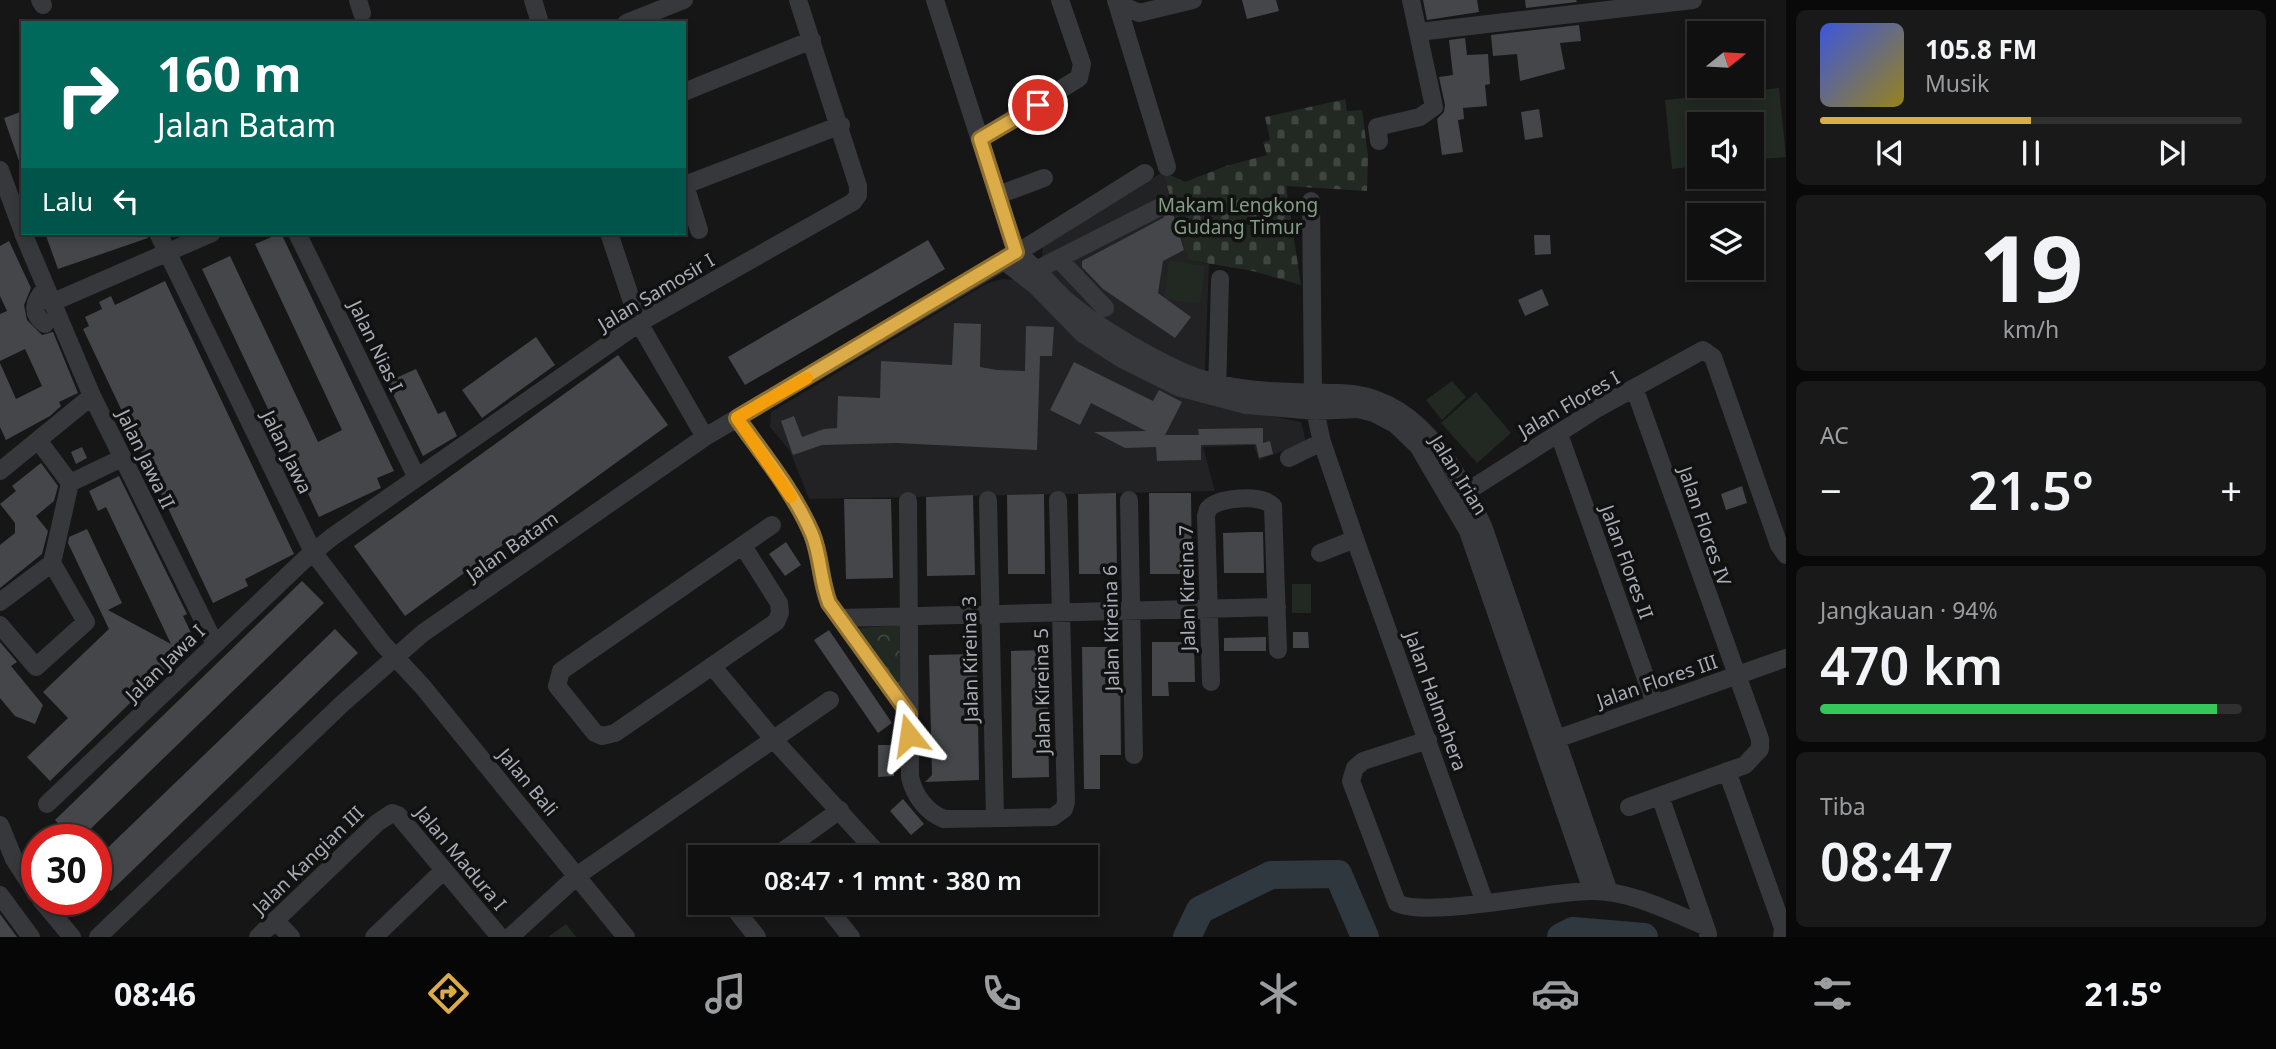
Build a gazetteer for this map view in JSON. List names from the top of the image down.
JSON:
{
  "streets": {
    "street": [
      "Jalan Samosir I",
      "Jalan Nias I",
      "Jalan Flores I",
      "Jalan Jawa",
      "Jalan Jawa II",
      "Jalan Irian",
      "Jalan Flores IV",
      "Jalan Batam",
      "Jalan Flores II",
      "Jalan Kireina 7",
      "Jalan Kireina 6",
      "Jalan Kireina 3",
      "Jalan Jawa I",
      "Jalan Flores III",
      "Jalan Kireina 5",
      "Jalan Halmahera",
      "Jalan Bali",
      "Jalan Madura I",
      "Jalan Kangian III"
    ]
  },
  "crossings": [
    ["Jalan Samosir I", "Jalan Nias I"],
    ["Jalan Samosir I", "Jalan Jawa"],
    ["Jalan Samosir I", "Jalan Jawa I"],
    ["Jalan Flores I", "Jalan Irian"],
    ["Jalan Flores I", "Jalan Flores IV"],
    ["Jalan Flores I", "Jalan Flores II"],
    ["Jalan Jawa", "Jalan Batam"],
    ["Jalan Jawa", "Jalan Jawa I"],
    ["Jalan Jawa", "Jalan Bali"],
    ["Jalan Jawa II", "Jalan Jawa I"],
    ["Jalan Irian", "Jalan Batam"],
    ["Jalan Irian", "Jalan Flores III"],
    ["Jalan Irian", "Jalan Halmahera"],
    ["Jalan Flores IV", "Jalan Flores III"],
    ["Jalan Batam", "Jalan Bali"],
    ["Jalan Flores II", "Jalan Flores III"],
    ["Jalan Kireina 3", "Jalan Kireina 5"],
    ["Jalan Madura I", "Jalan Kangian III"]
  ],
  "parks": ["Makam Lengkong Gudang Timur"],
  "north": "right",
  "page": {
    "turn": ["160 m", "Jalan Batam"],
    "song": ["105.8 FM", "Musik"],
    "then": "Lalu",
    "tile": [
      ["19", "km/h"],
      "AC",
      ["Jangkauan · 94%", "470 km"],
      ["Tiba", "08:47"]
    ],
    "heat": ["−", "21.5°", "+"],
    "limit": "30",
    "trip": "08:47 · 1 mnt · 380 m",
    "tabs": ["08:46", "21.5°"]
  }
}
